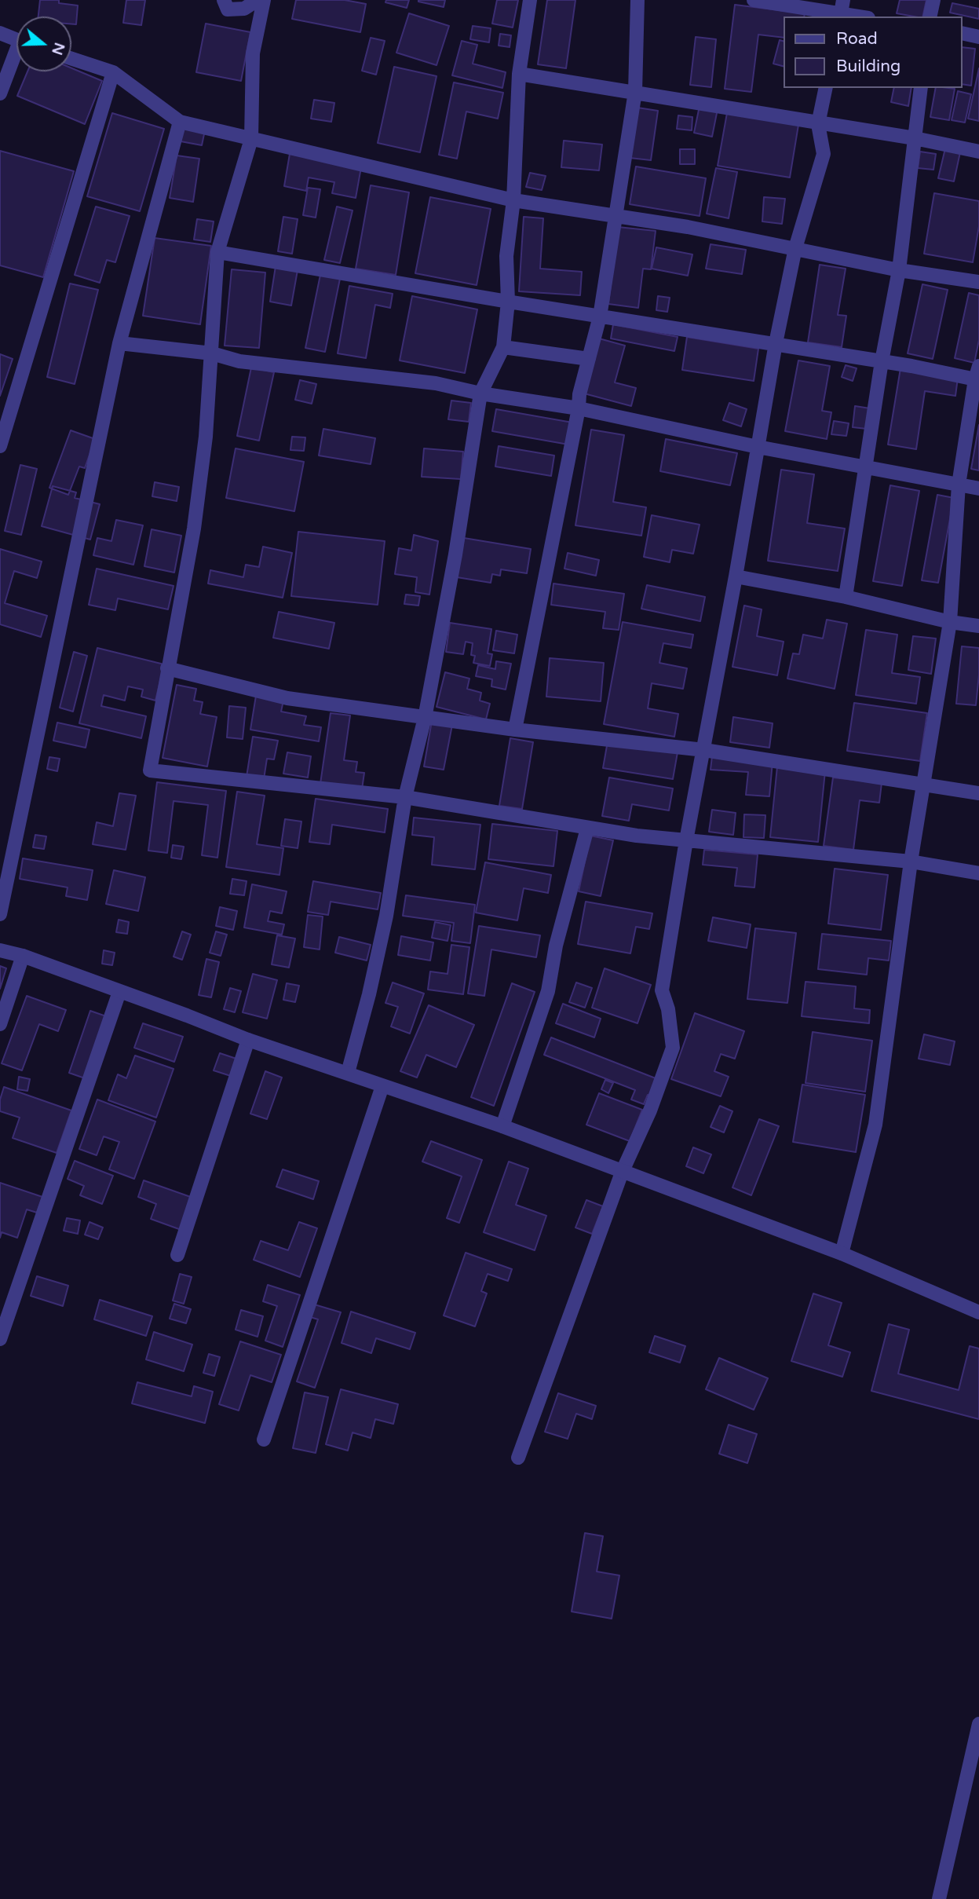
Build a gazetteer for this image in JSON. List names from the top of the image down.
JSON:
{
  "legend": ["Road", "Building"],
  "north": "right"
}
